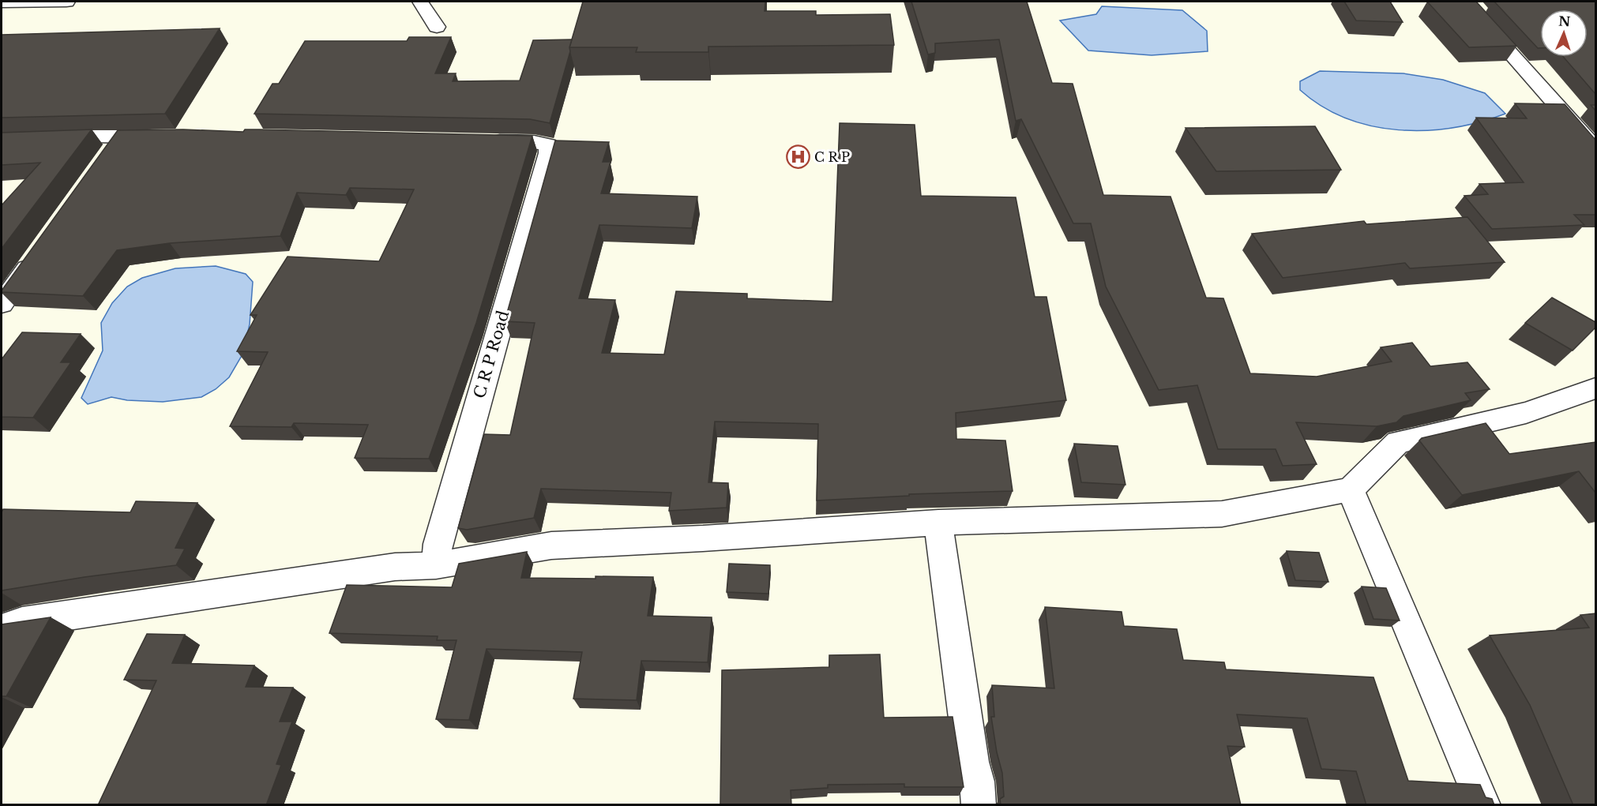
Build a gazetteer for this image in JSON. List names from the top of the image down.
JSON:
{
  "streets": {
    "street": ["C R P Road"]
  },
  "places": {
    "hospital": ["C R P"]
  },
  "north": "top"
}
